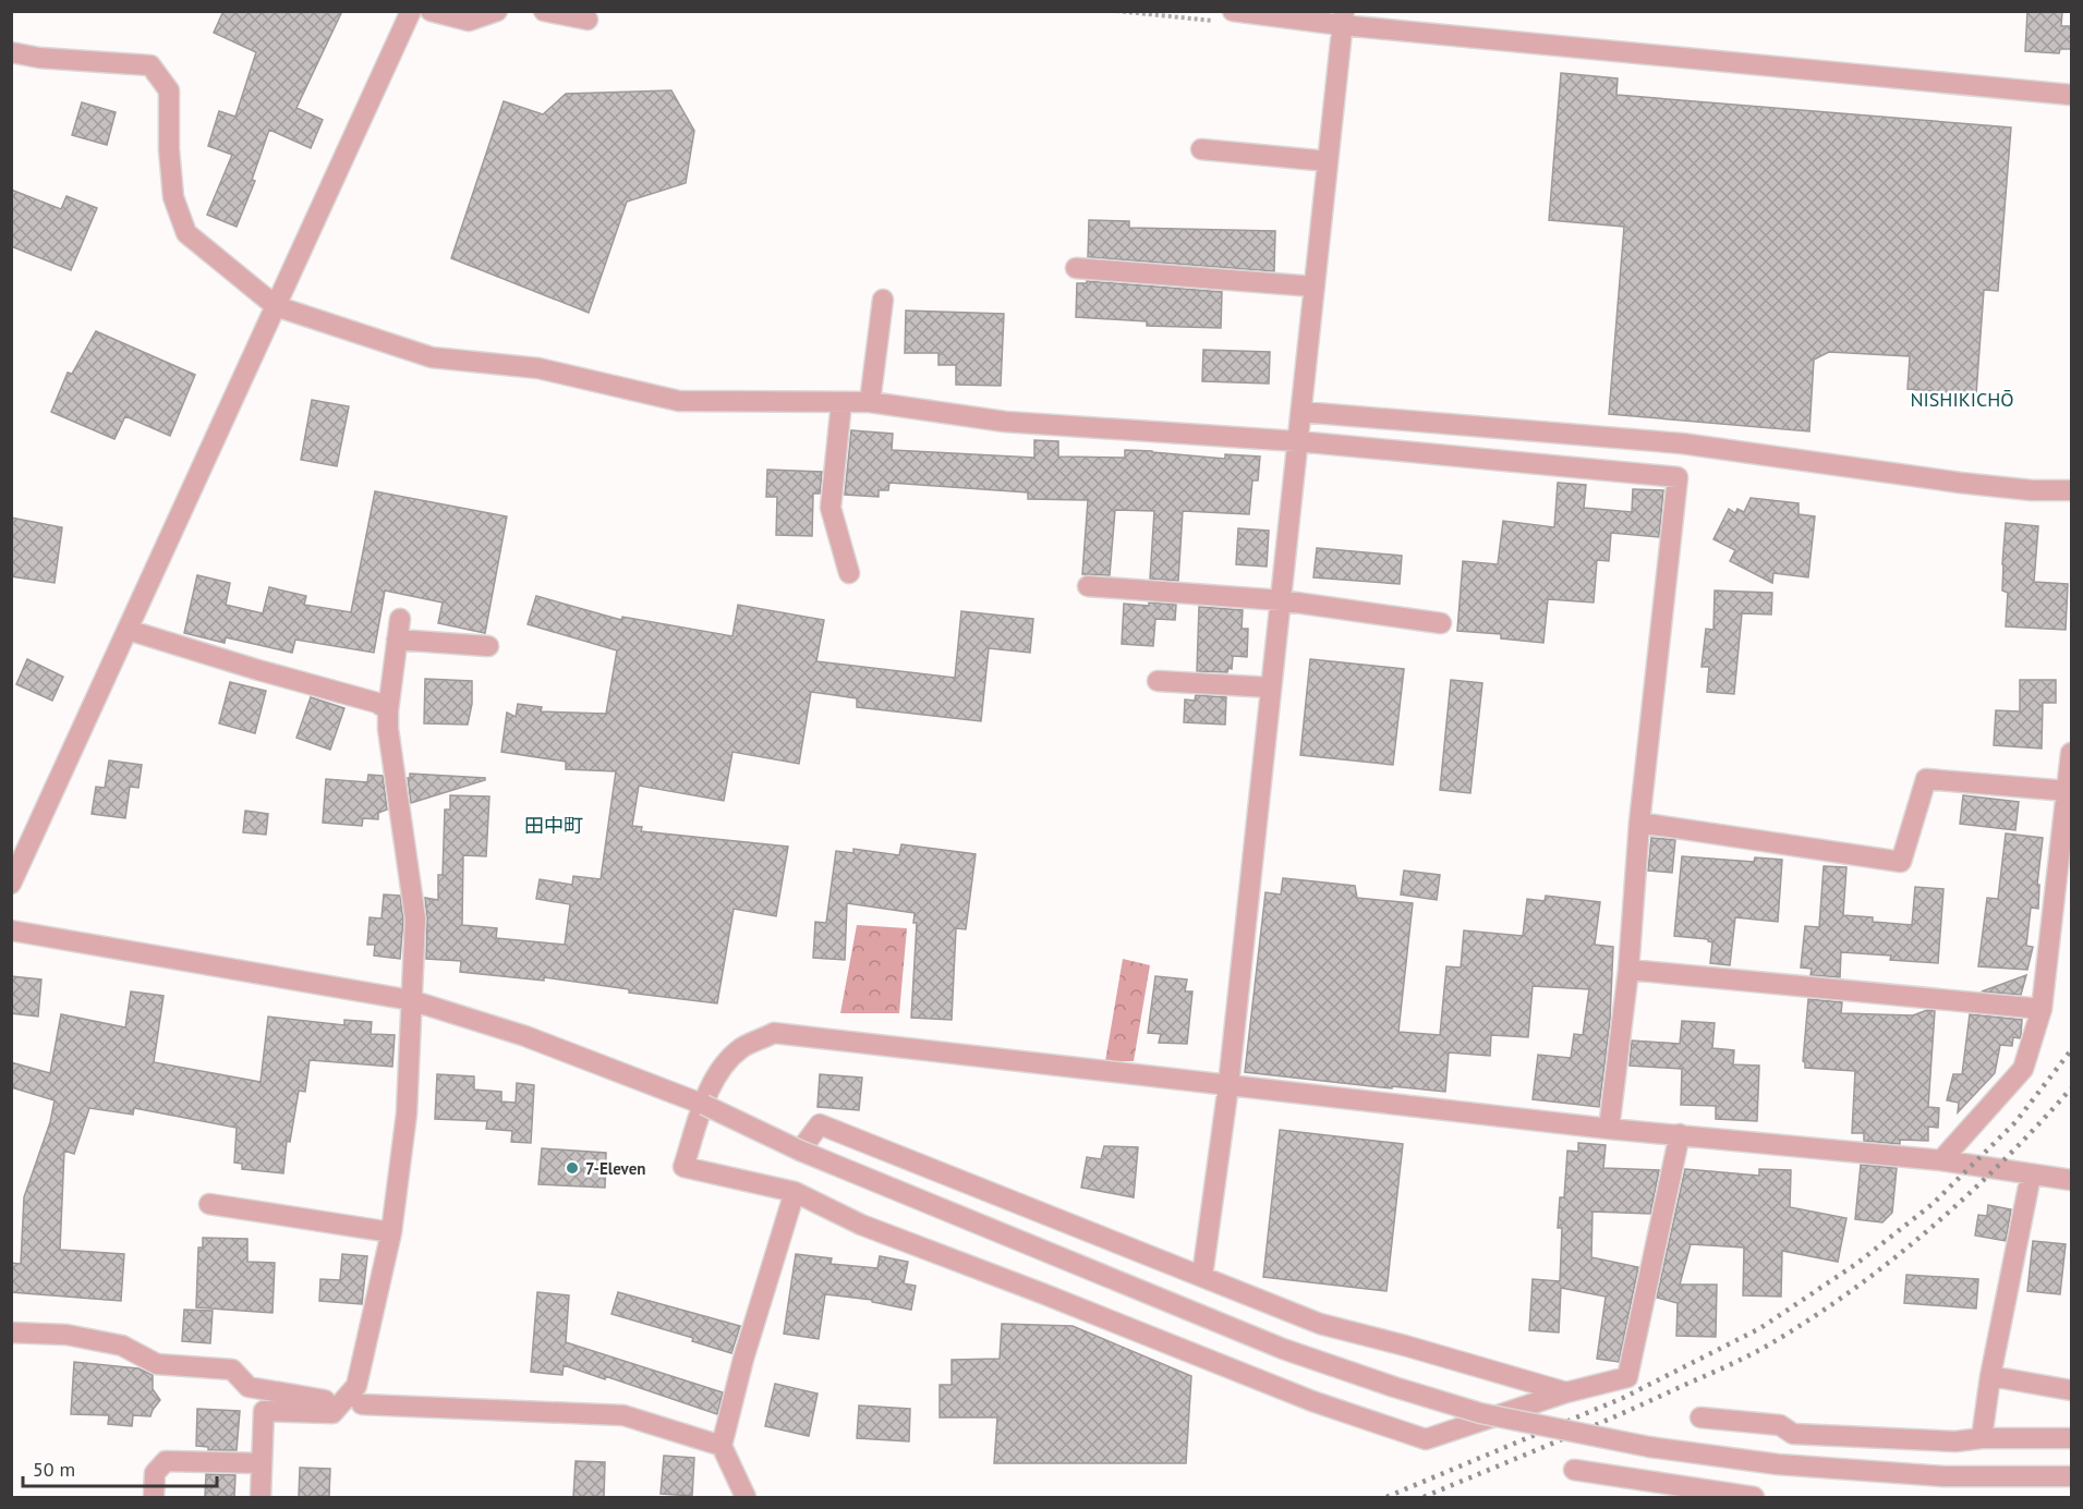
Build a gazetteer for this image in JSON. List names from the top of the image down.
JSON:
{
  "districts": ["NISHIKICHŌ", "田中町"],
  "places": ["7-Eleven"],
  "scale_bar": "50 m"
}
